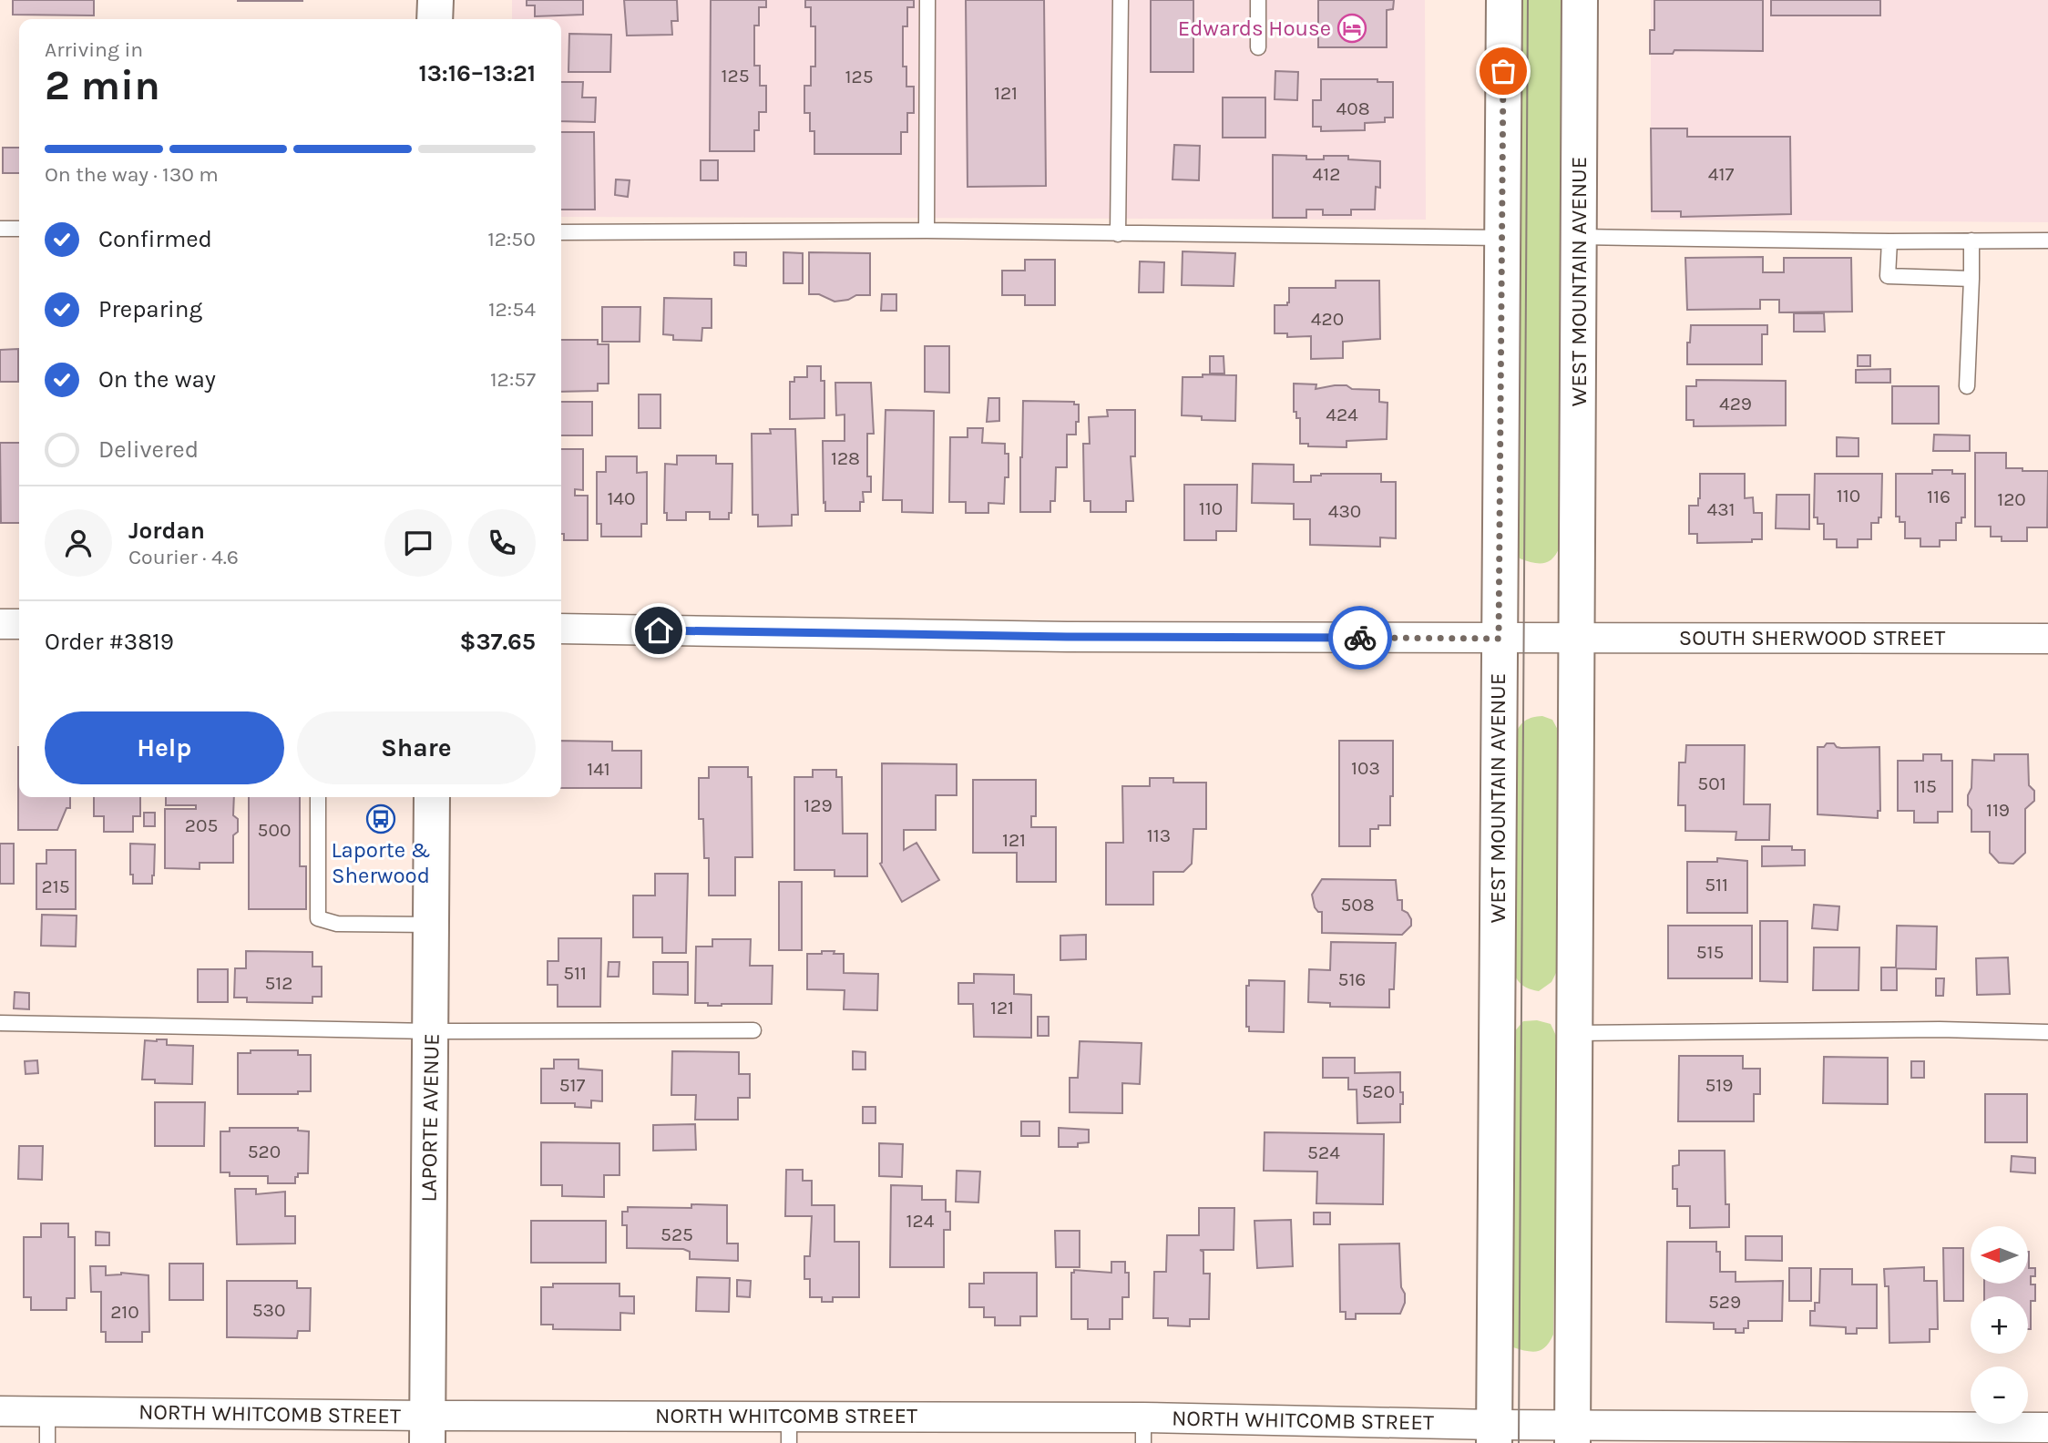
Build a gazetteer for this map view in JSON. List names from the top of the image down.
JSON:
{
  "streets": {
    "street": [
      "WEST MOUNTAIN AVENUE",
      "SOUTH SHERWOOD STREET",
      "LAPORTE AVENUE",
      "NORTH WHITCOMB STREET"
    ]
  },
  "crossings": [
    ["WEST MOUNTAIN AVENUE", "SOUTH SHERWOOD STREET"],
    ["WEST MOUNTAIN AVENUE", "NORTH WHITCOMB STREET"],
    ["LAPORTE AVENUE", "NORTH WHITCOMB STREET"]
  ],
  "places": {
    "hotel": ["Edwards House"],
    "bus stop": ["Laporte & Sherwood"]
  },
  "house_numbers": [
    "125",
    "125",
    "121",
    "408",
    "412",
    "417",
    "420",
    "429",
    "424",
    "128",
    "110",
    "116",
    "140",
    "120",
    "110",
    "431",
    "430",
    "103",
    "141",
    "501",
    "115",
    "129",
    "119",
    "205",
    "500",
    "113",
    "121",
    "511",
    "215",
    "508",
    "515",
    "511",
    "516",
    "512",
    "121",
    "517",
    "519",
    "520",
    "520",
    "524",
    "124",
    "525",
    "529",
    "530",
    "210"
  ],
  "north": "left",
  "page": {
    "heading": ["2 min", "Arriving in", "13:16–13:21"],
    "panel": [
      "Jordan",
      "Courier · 4.6",
      "Order #3819",
      "$37.65"
    ],
    "bar": "On the way · 130 m",
    "list": [
      ["Confirmed", "12:50"],
      ["Preparing", "12:54"],
      ["On the way", "12:57"],
      "Delivered"
    ],
    "buttons": ["Help", "Share"],
    "map_buttons": ["+", "−"]
  }
}
